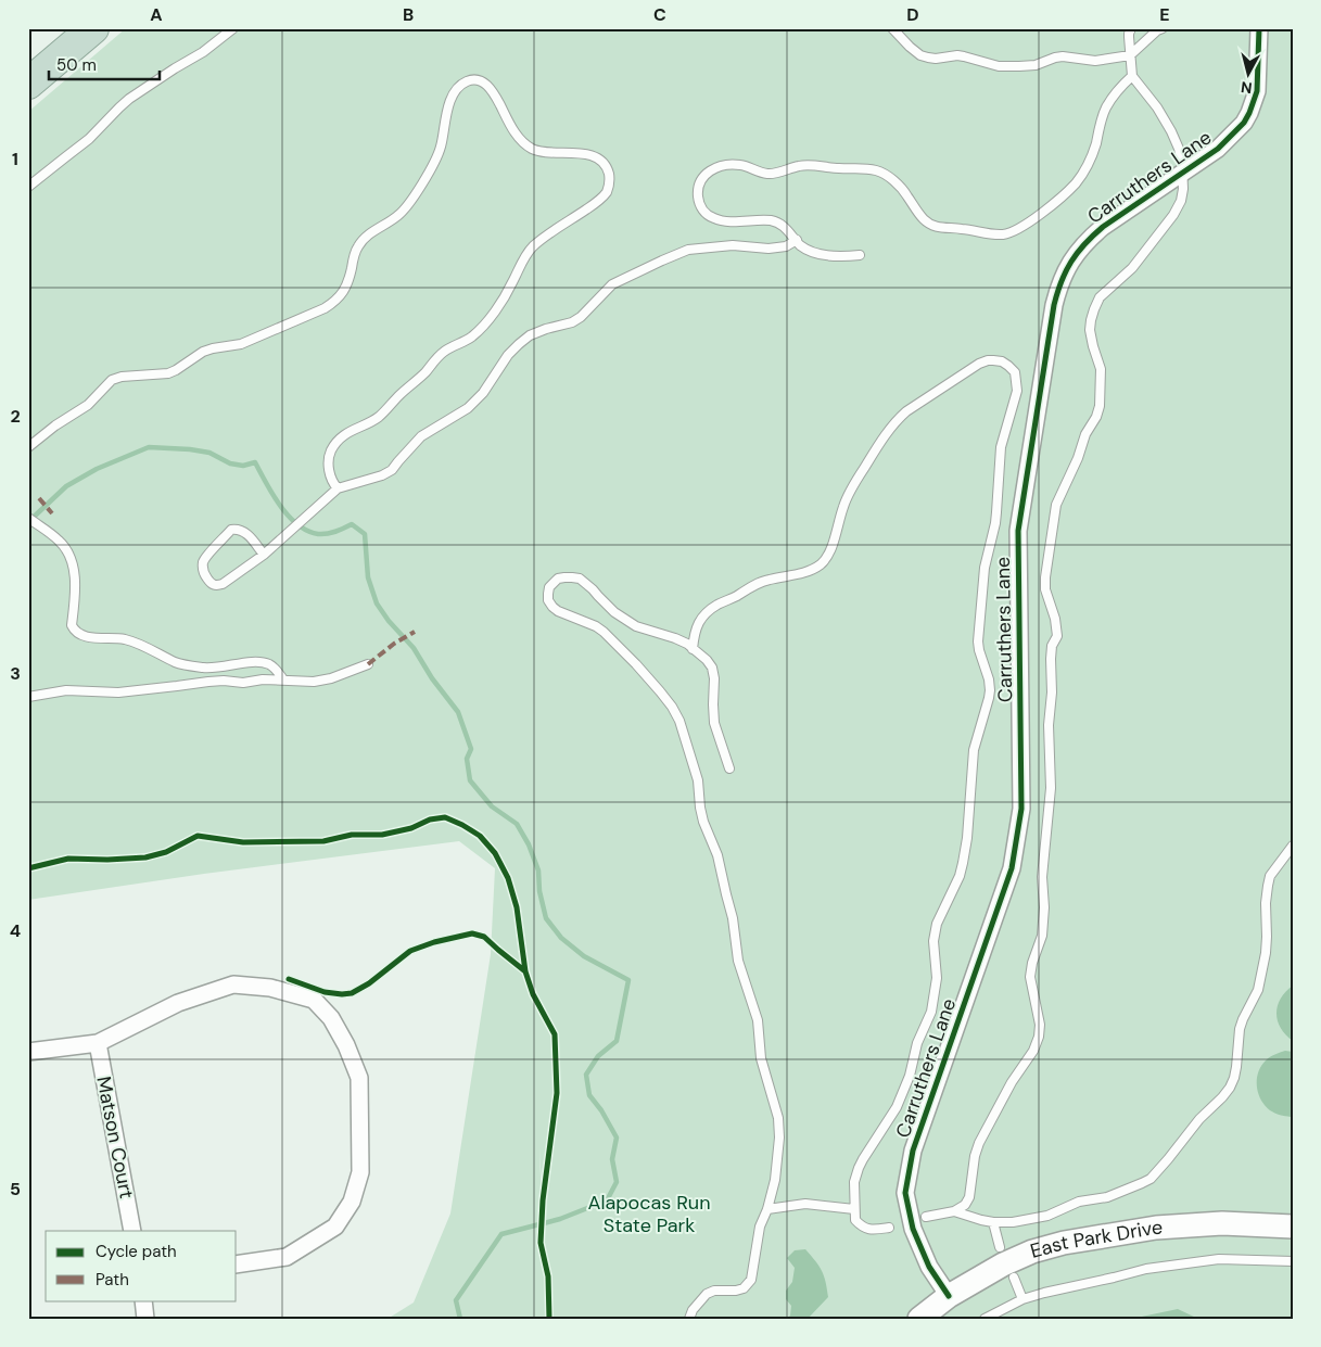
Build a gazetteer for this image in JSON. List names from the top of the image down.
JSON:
{
  "streets": {
    "street": ["Carruthers Lane", "Matson Court", "East Park Drive"]
  },
  "crossings": [
    ["Carruthers Lane", "East Park Drive"]
  ],
  "parks": ["Alapocas Run State Park"],
  "legend": ["Cycle path", "Path"],
  "scale_bar": "50 m",
  "north": "bottom",
  "grid": {
    "columns": [
      "A",
      "B",
      "C",
      "D",
      "E"
    ],
    "rows": [
      "1",
      "2",
      "3",
      "4",
      "5"
    ]
  }
}
